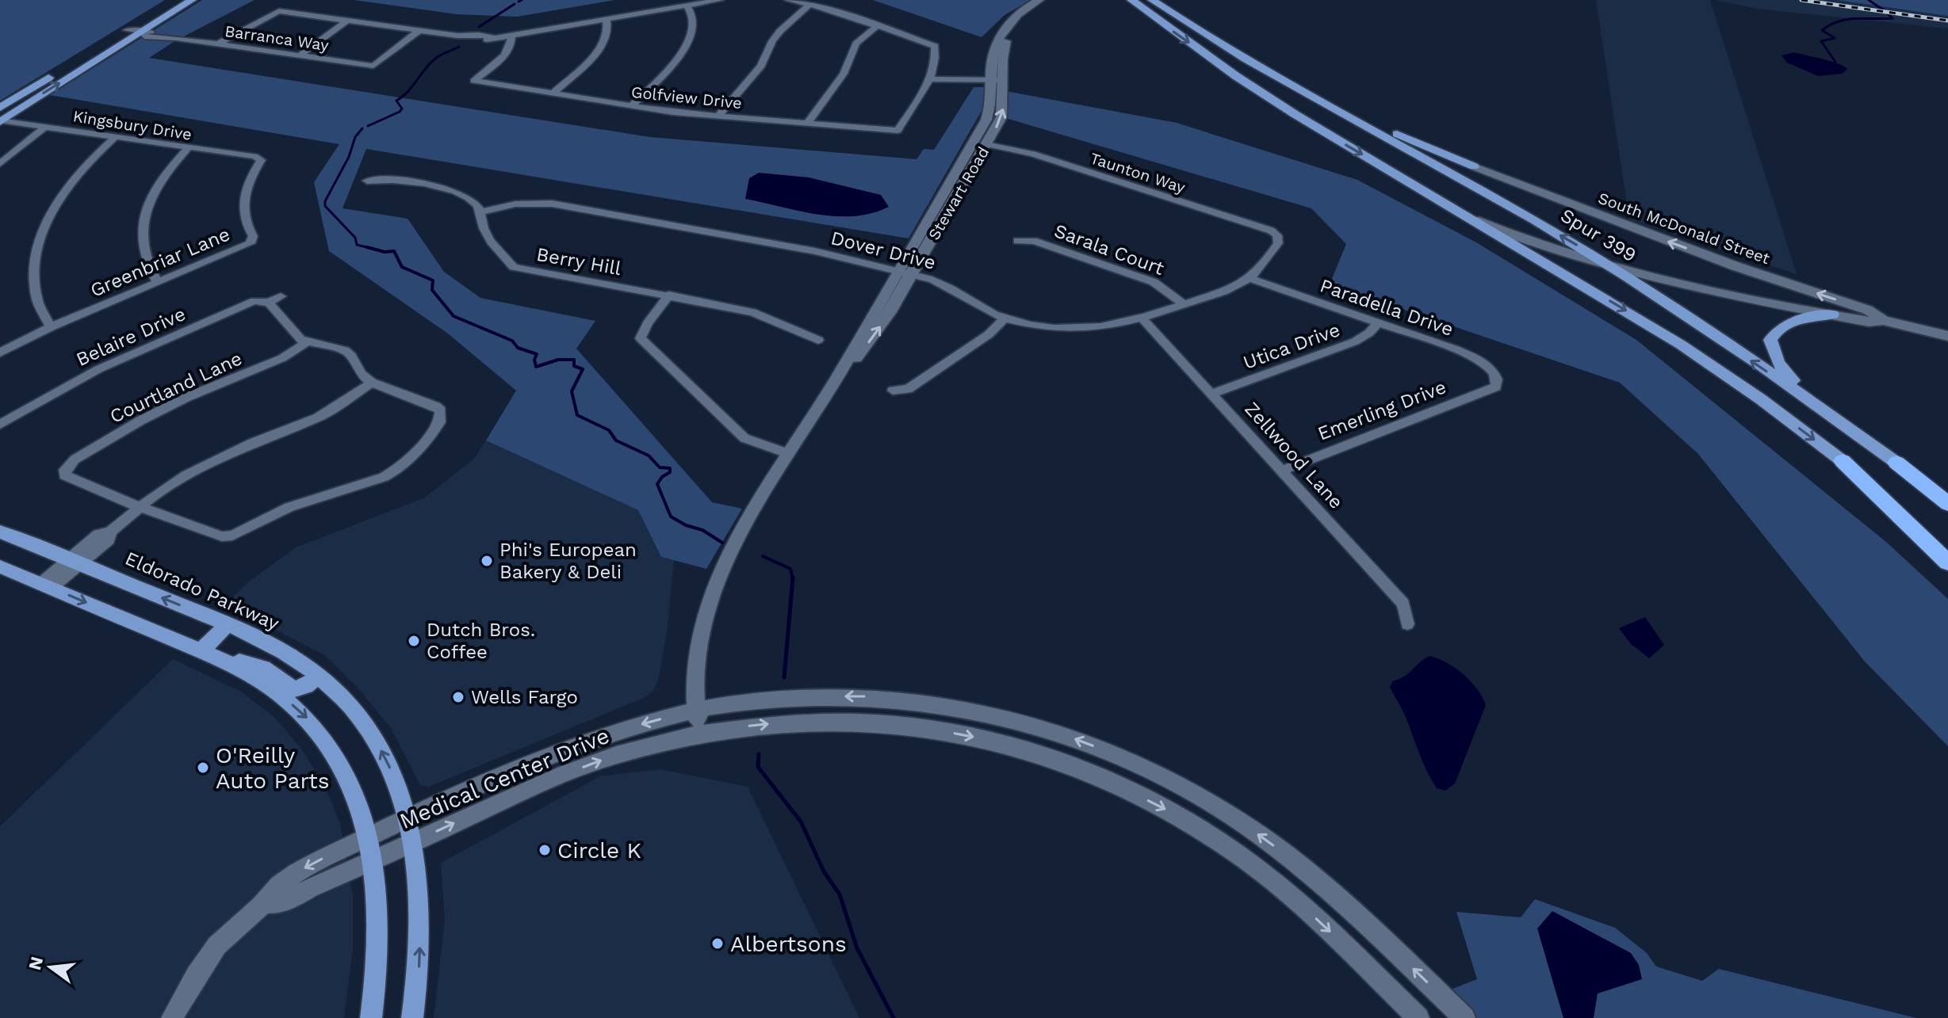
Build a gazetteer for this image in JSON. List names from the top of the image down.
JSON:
{
  "streets": {
    "main road": ["Spur 399", "Eldorado Parkway"],
    "street": [
      "Barranca Way",
      "Golfview Drive",
      "Kingsbury Drive",
      "Taunton Way",
      "Stewart Road",
      "South McDonald Street",
      "Sarala Court",
      "Dover Drive",
      "Berry Hill",
      "Greenbriar Lane",
      "Paradella Drive",
      "Belaire Drive",
      "Utica Drive",
      "Courtland Lane",
      "Emerling Drive",
      "Zellwood Lane",
      "Medical Center Drive"
    ]
  },
  "crossings": [
    ["Kingsbury Drive", "Greenbriar Lane"],
    ["Taunton Way", "Stewart Road"],
    ["Taunton Way", "Dover Drive"],
    ["Stewart Road", "Dover Drive"],
    ["Stewart Road", "Medical Center Drive"],
    ["South McDonald Street", "Spur 399"],
    ["Sarala Court", "Dover Drive"],
    ["Dover Drive", "Berry Hill"],
    ["Dover Drive", "Paradella Drive"],
    ["Dover Drive", "Zellwood Lane"],
    ["Paradella Drive", "Utica Drive"],
    ["Paradella Drive", "Emerling Drive"],
    ["Utica Drive", "Zellwood Lane"],
    ["Emerling Drive", "Zellwood Lane"],
    ["Eldorado Parkway", "Medical Center Drive"]
  ],
  "places": [
    "Phi's European Bakery & Deli",
    "Dutch Bros. Coffee",
    "Wells Fargo",
    "O'Reilly Auto Parts",
    "Circle K",
    "Albertsons"
  ],
  "north": "left"
}
